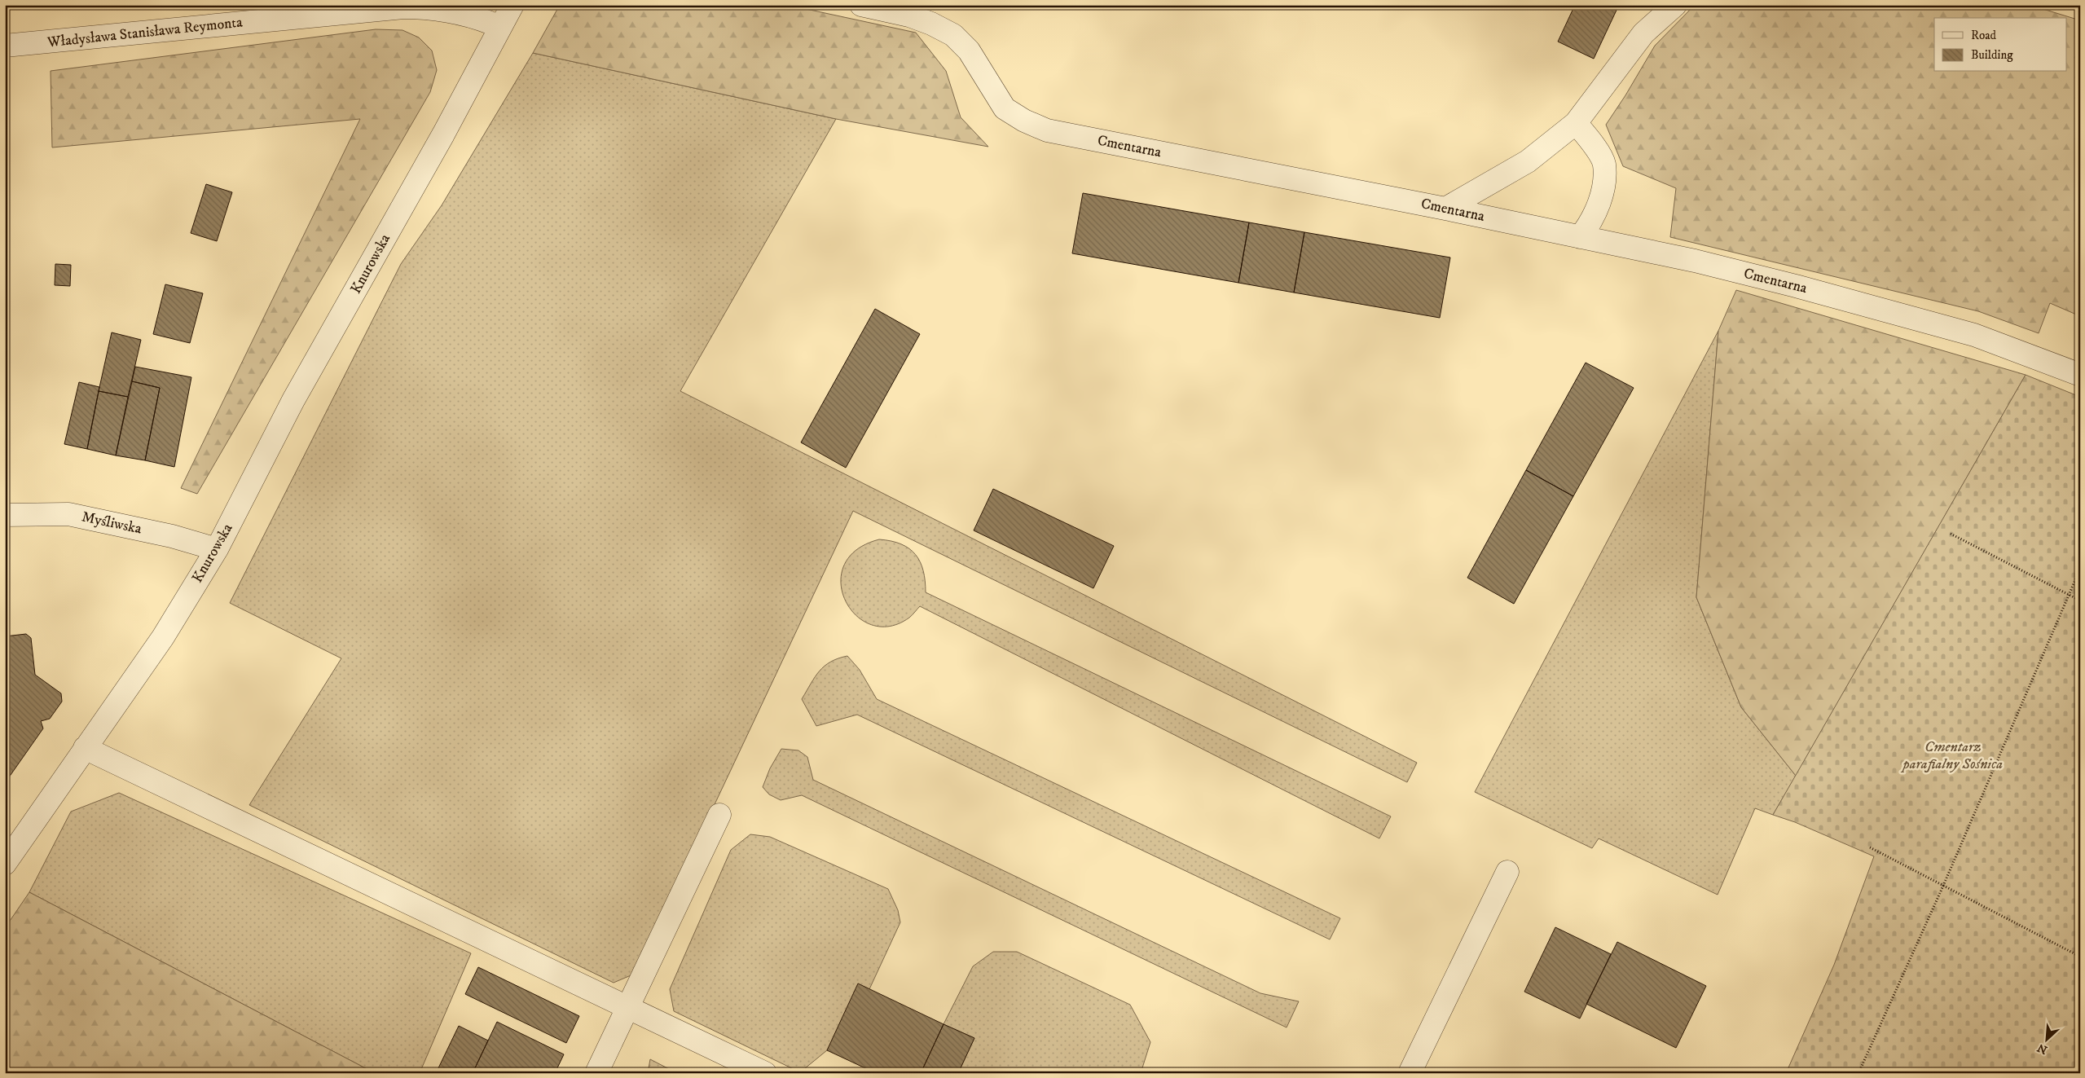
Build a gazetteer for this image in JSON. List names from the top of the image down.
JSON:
{
  "streets": {
    "street": [
      "Władysława Stanisława Reymonta",
      "Cmentarna",
      "Knurowska",
      "Myśliwska"
    ]
  },
  "crossings": [
    ["Władysława Stanisława Reymonta", "Knurowska"],
    ["Knurowska", "Myśliwska"]
  ],
  "parks": ["Cmentarz parafialny Sośnica"],
  "legend": ["Road", "Building"],
  "north": "bottom left"
}
